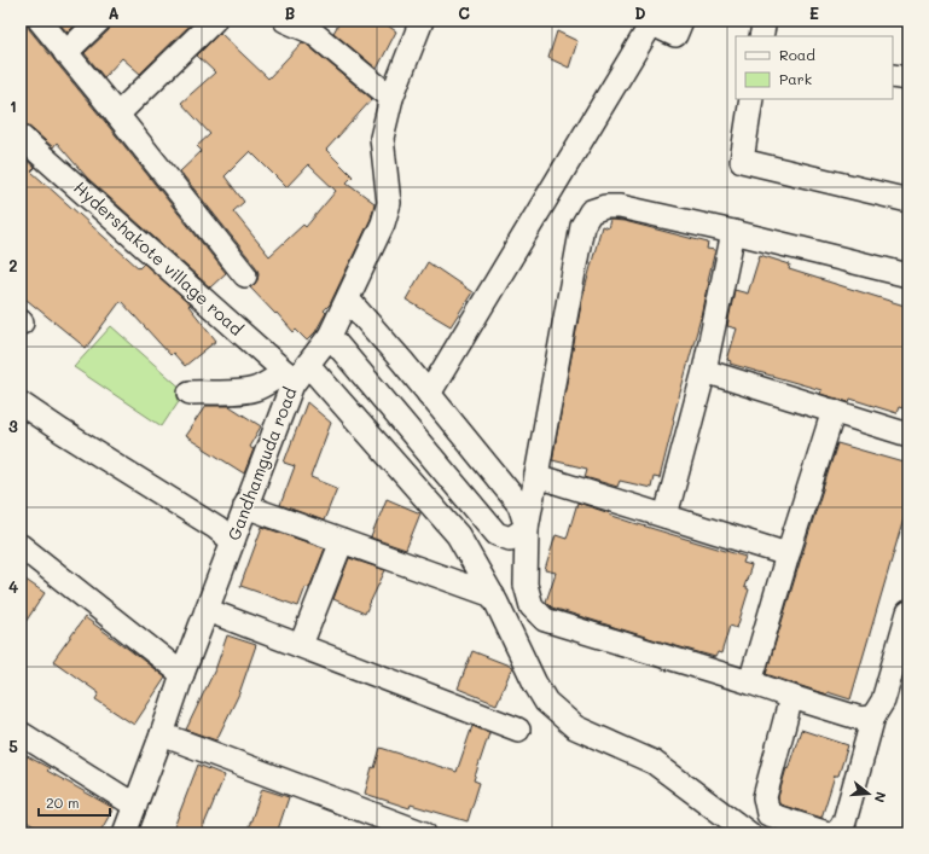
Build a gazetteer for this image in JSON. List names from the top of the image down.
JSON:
{
  "streets": {
    "street": ["Hydershakote village road", "Gandhamguda road"]
  },
  "crossings": [
    ["Hydershakote village road", "Gandhamguda road"]
  ],
  "legend": ["Road", "Park"],
  "scale_bar": "20 m",
  "north": "right",
  "grid": {
    "columns": [
      "A",
      "B",
      "C",
      "D",
      "E"
    ],
    "rows": [
      "1",
      "2",
      "3",
      "4",
      "5"
    ]
  }
}
